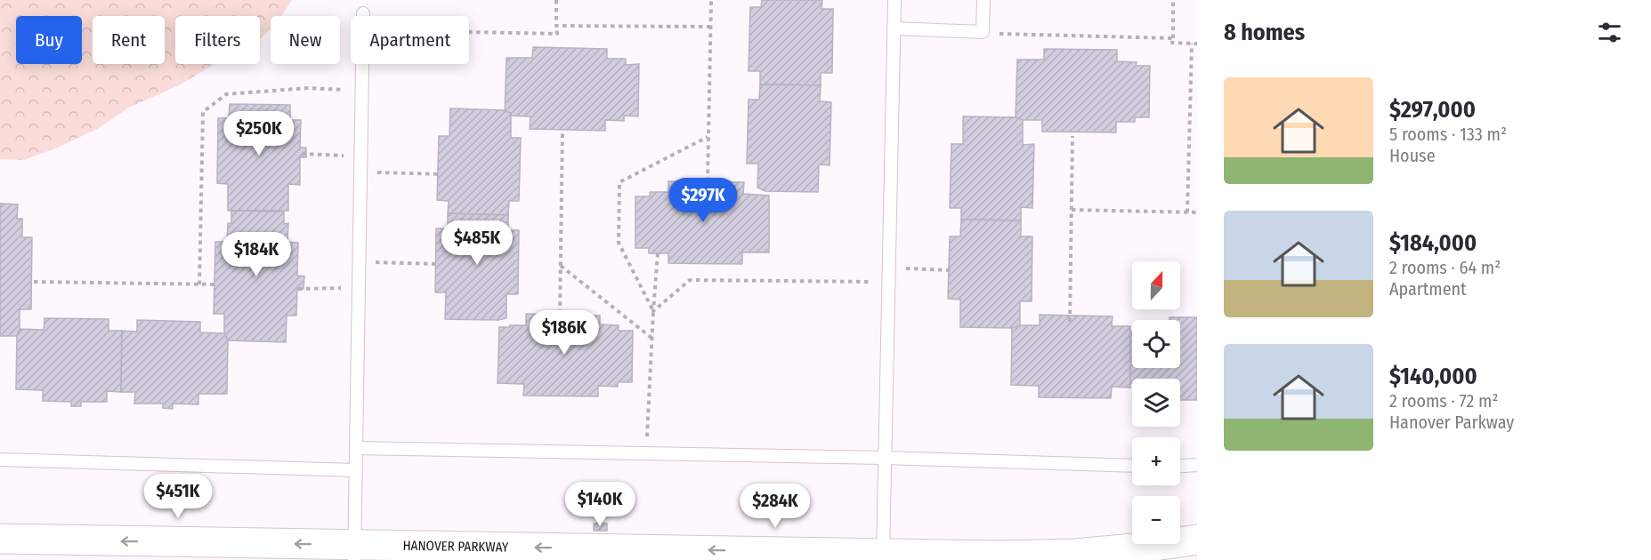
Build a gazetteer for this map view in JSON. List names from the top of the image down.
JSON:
{
  "streets": {
    "street": ["HANOVER PARKWAY"]
  },
  "one_way": ["HANOVER PARKWAY"],
  "north": "top",
  "page": {
    "heading": "8 homes",
    "chip": [
      "Buy",
      "Rent",
      "Filters",
      "New",
      "Apartment"
    ],
    "list": [
      {
        "name": "$297,000",
        "note": "5 rooms · 133 m² · House"
      },
      {
        "name": "$184,000",
        "note": "2 rooms · 64 m² · Apartment"
      },
      {
        "name": "$140,000",
        "note": "2 rooms · 72 m² · Hanover Parkway"
      }
    ],
    "price": [
      "$250K",
      "$297K",
      "$485K",
      "$184K",
      "$186K",
      "$451K",
      "$140K",
      "$284K"
    ],
    "map_buttons": ["+", "−"]
  }
}
